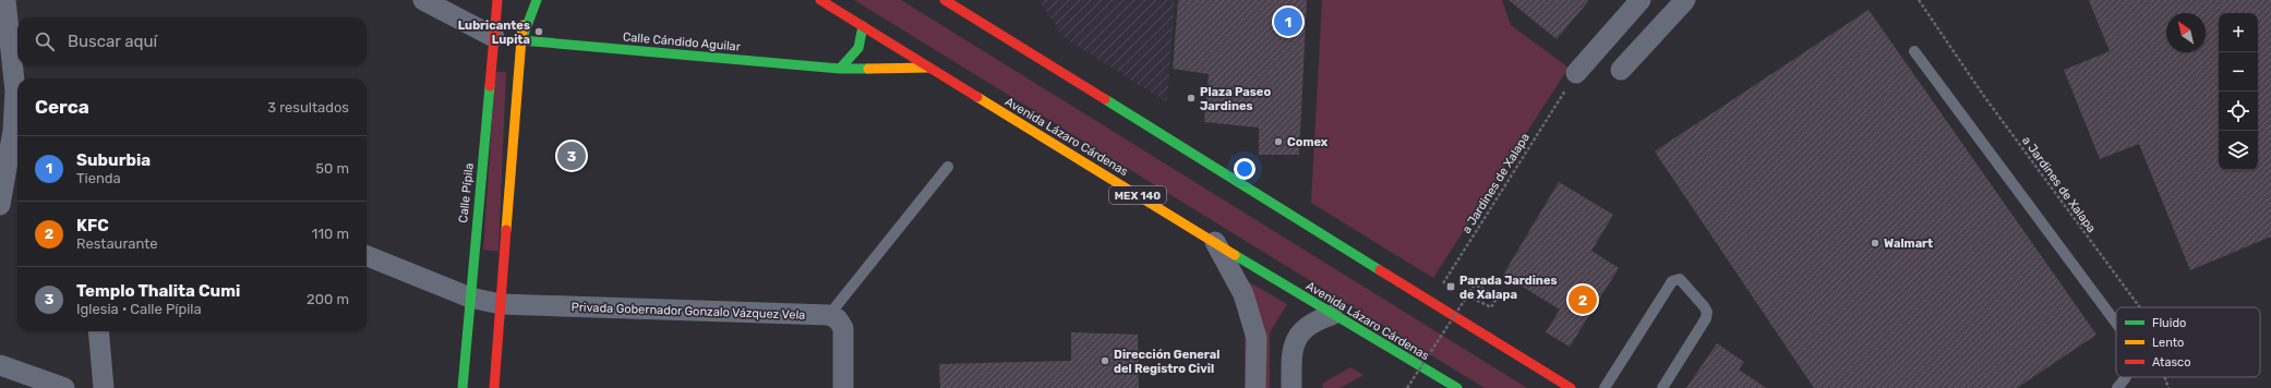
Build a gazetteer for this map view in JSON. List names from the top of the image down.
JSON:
{
  "streets": {
    "main road": [
      "Calle Cándido Aguilar",
      "Avenida Lázaro Cárdenas",
      "Calle Pípila",
      "MEX 140"
    ],
    "street": ["Privada Gobernador Gonzalo Vázquez Vela"],
    "path": ["a Jardines de Xalapa"]
  },
  "crossings": [
    ["Calle Cándido Aguilar", "Avenida Lázaro Cárdenas"],
    ["Calle Pípila", "Privada Gobernador Gonzalo Vázquez Vela"]
  ],
  "places": {
    "other": [
      "Lubricantes Lupita",
      "Plaza Paseo Jardines",
      "Comex",
      "Walmart",
      "Dirección General del Registro Civil"
    ],
    "transit": ["Parada Jardines de Xalapa"]
  },
  "legend": ["Fluido", "Lento", "Atasco"],
  "north": "top left",
  "page": {
    "pins": ["1", "3", "2"],
    "map_buttons": ["+", "−"],
    "search": "Buscar aquí",
    "heading": ["Cerca", "3 resultados"],
    "list": [
      {
        "mark": "1",
        "name": "Suburbia",
        "note": "Tienda",
        "value": "50 m"
      },
      {
        "mark": "2",
        "name": "KFC",
        "note": "Restaurante",
        "value": "110 m"
      },
      {
        "mark": "3",
        "name": "Templo Thalita Cumi",
        "note": "Iglesia · Calle Pípila",
        "value": "200 m"
      }
    ]
  }
}
